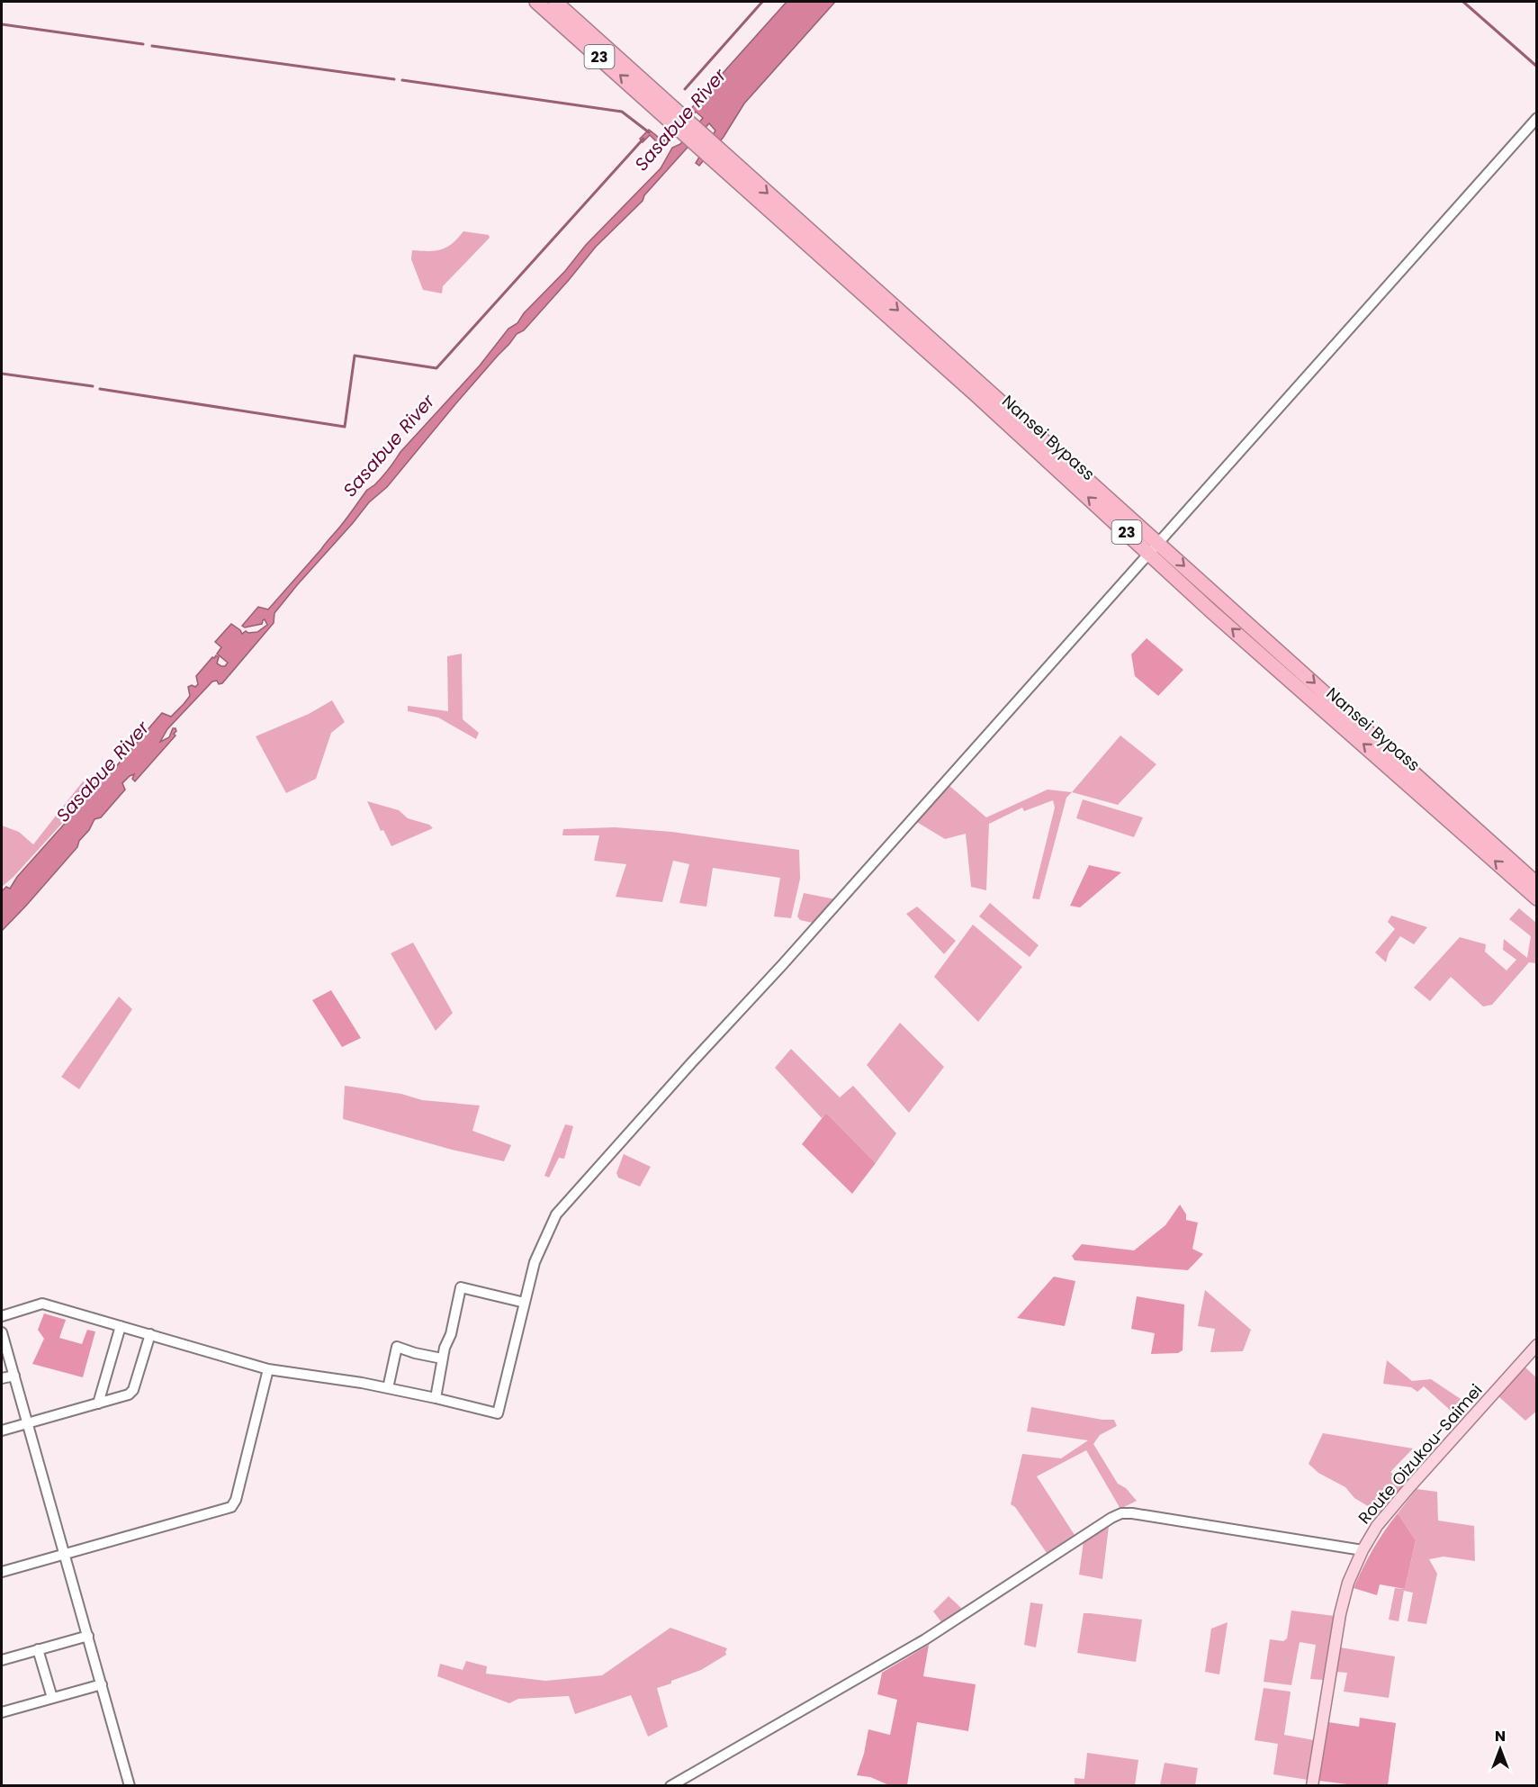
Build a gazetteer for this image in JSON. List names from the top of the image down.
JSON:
{
  "streets": {
    "highway": ["23", "Nansei Bypass"],
    "main road": ["Route Oizukou-Saimei"]
  },
  "water": ["Sasabue River"],
  "north": "top"
}
